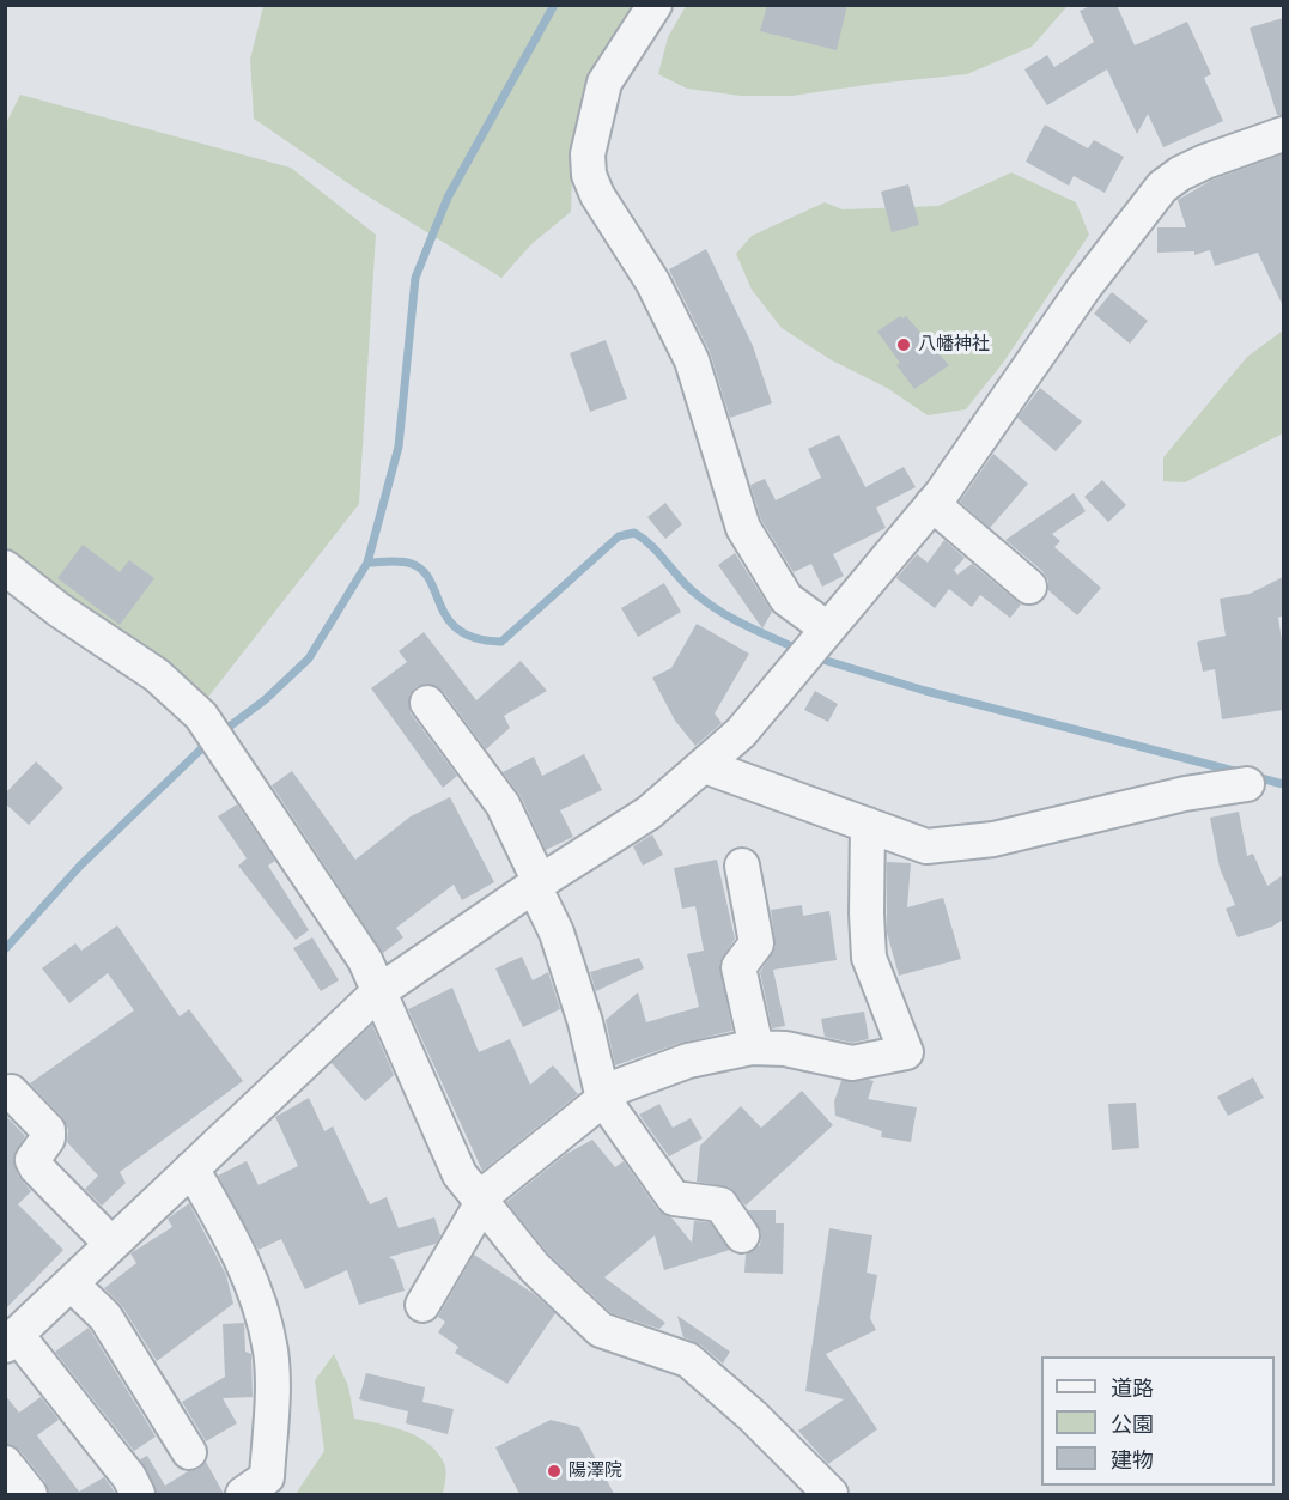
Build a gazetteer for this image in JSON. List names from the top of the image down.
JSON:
{
  "places": ["八幡神社", "陽澤院"],
  "legend": ["道路", "公園", "建物"]
}
